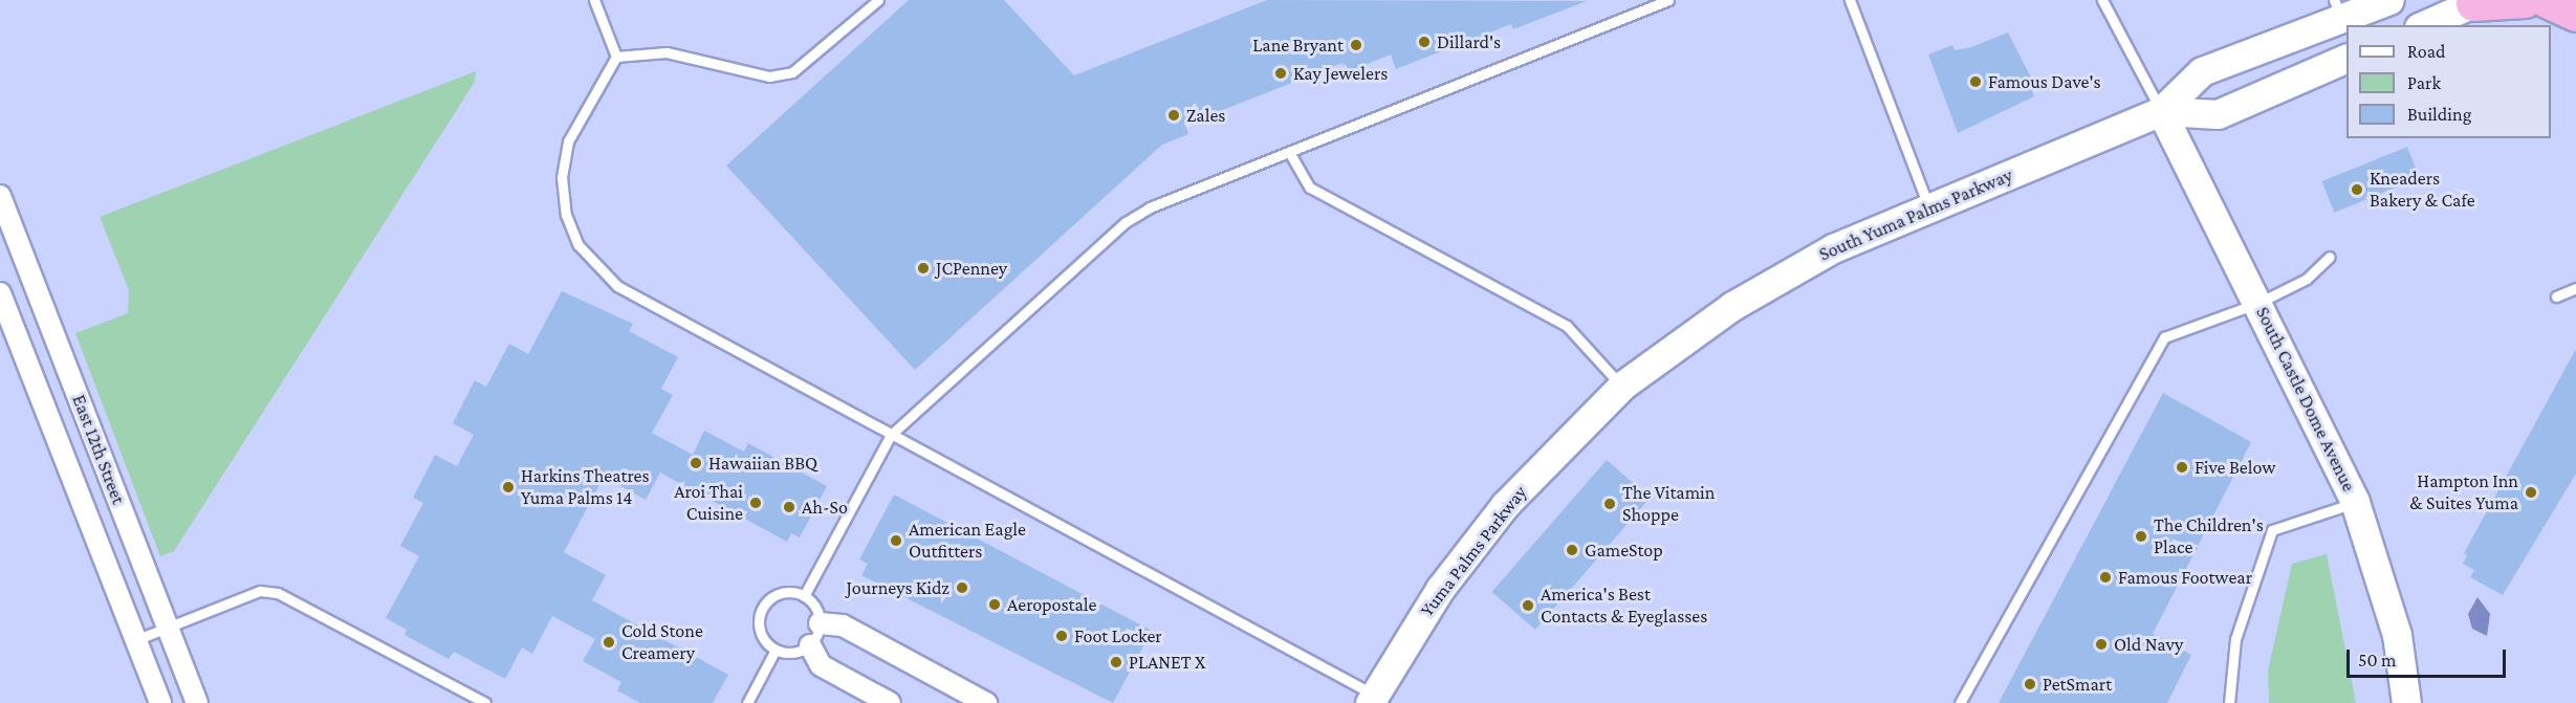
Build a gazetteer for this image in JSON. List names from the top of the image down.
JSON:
{
  "streets": {
    "street": [
      "South Yuma Palms Parkway",
      "South Castle Dome Avenue",
      "East 12th Street",
      "Yuma Palms Parkway"
    ]
  },
  "crossings": [
    ["South Yuma Palms Parkway", "South Castle Dome Avenue"],
    ["South Yuma Palms Parkway", "Yuma Palms Parkway"]
  ],
  "places": [
    "Dillard's",
    "Lane Bryant",
    "Kay Jewelers",
    "Famous Dave's",
    "Zales",
    "Kneaders Bakery & Cafe",
    "JCPenney",
    "Hawaiian BBQ",
    "Five Below",
    "Harkins Theatres Yuma Palms 14",
    "Hampton Inn & Suites Yuma",
    "Aroi Thai Cuisine",
    "The Vitamin Shoppe",
    "Ah-So",
    "The Children's Place",
    "American Eagle Outfitters",
    "GameStop",
    "Famous Footwear",
    "Journeys Kidz",
    "Aeropostale",
    "America's Best Contacts & Eyeglasses",
    "Foot Locker",
    "Cold Stone Creamery",
    "Old Navy",
    "PLANET X",
    "PetSmart"
  ],
  "legend": ["Road", "Park", "Building"],
  "scale_bar": "50 m"
}
